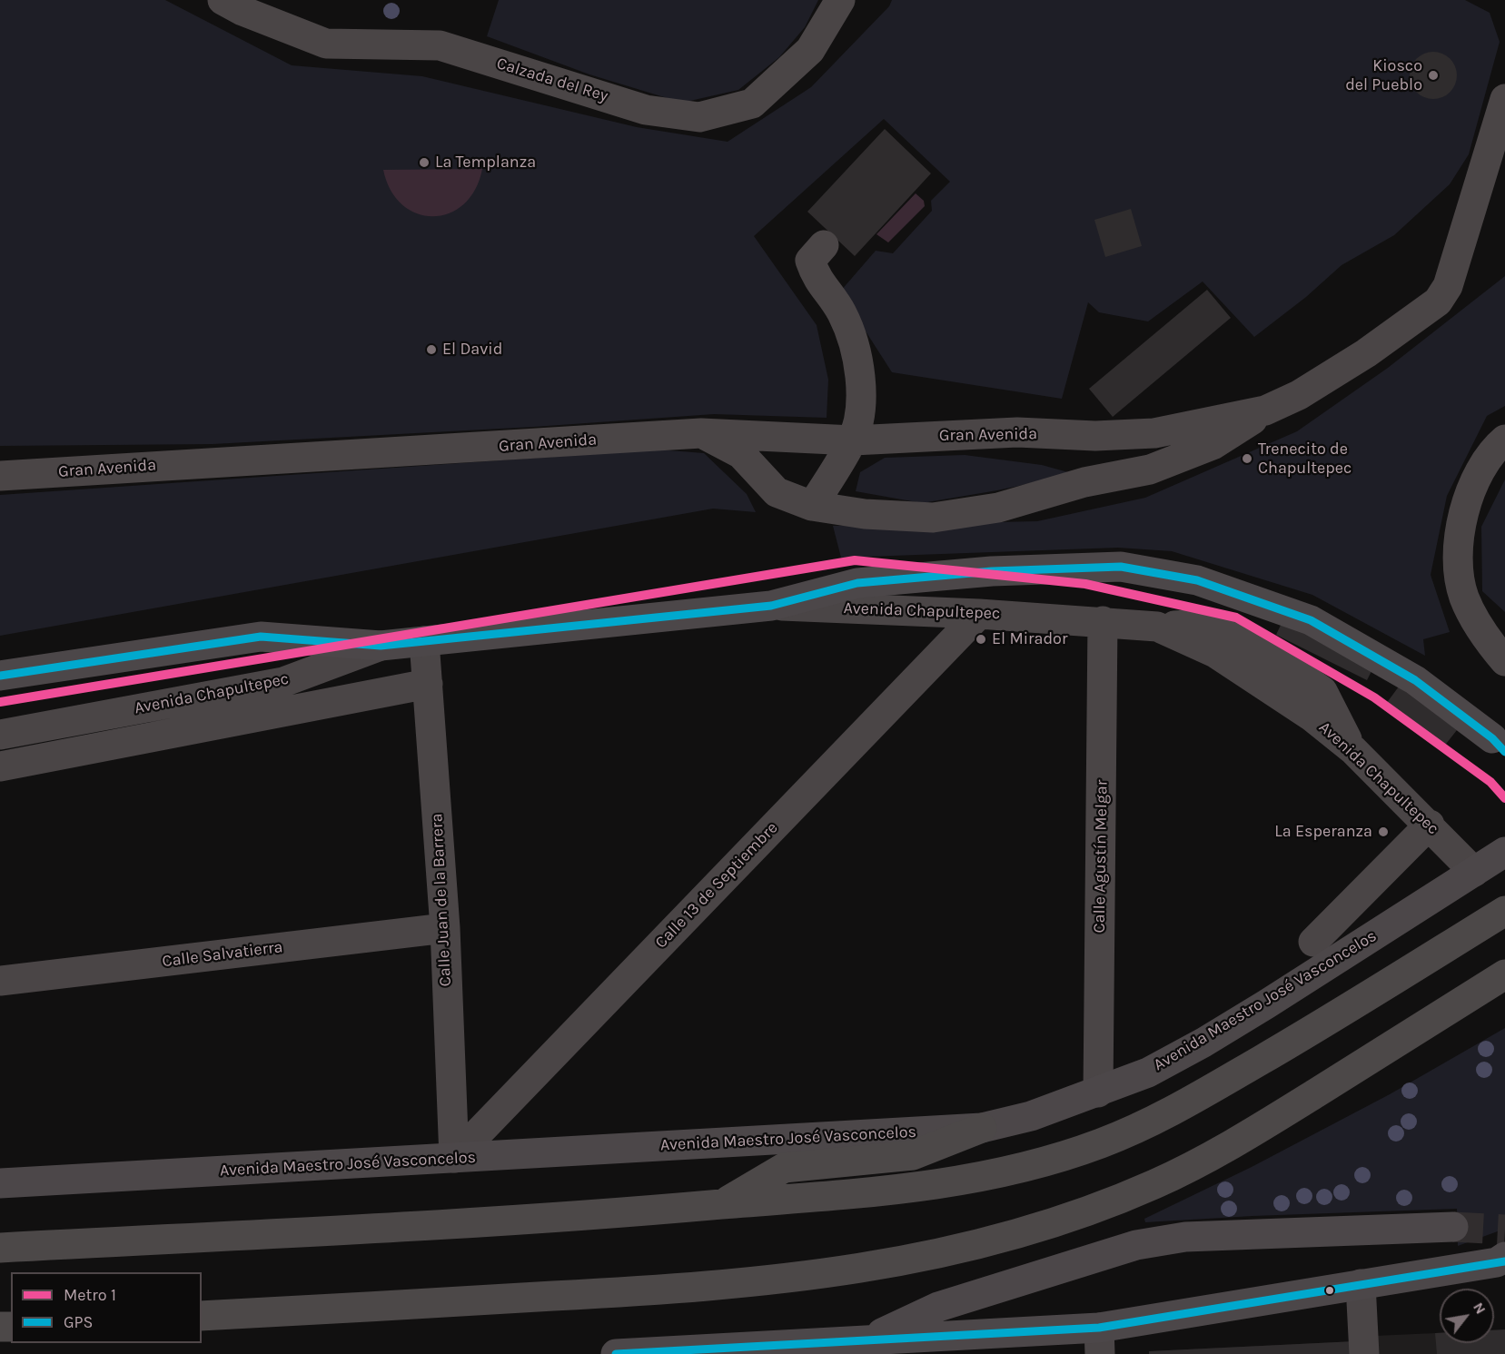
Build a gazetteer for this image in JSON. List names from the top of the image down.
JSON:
{
  "streets": {
    "main road": ["Avenida Chapultepec", "Avenida Maestro José Vasconcelos"],
    "street": [
      "Calzada del Rey",
      "Gran Avenida",
      "Calle Agustín Melgar",
      "Calle 13 de Septiembre",
      "Calle Juan de la Barrera",
      "Calle Salvatierra"
    ]
  },
  "crossings": [
    ["Avenida Chapultepec", "Calle Agustín Melgar"],
    ["Avenida Chapultepec", "Calle 13 de Septiembre"],
    ["Avenida Chapultepec", "Calle Juan de la Barrera"],
    ["Avenida Chapultepec", "Avenida Maestro José Vasconcelos"],
    ["Calle Agustín Melgar", "Avenida Maestro José Vasconcelos"],
    ["Calle 13 de Septiembre", "Calle Juan de la Barrera"],
    ["Calle 13 de Septiembre", "Avenida Maestro José Vasconcelos"],
    ["Calle Juan de la Barrera", "Calle Salvatierra"],
    ["Calle Juan de la Barrera", "Avenida Maestro José Vasconcelos"]
  ],
  "places": [
    "Kiosco del Pueblo",
    "La Templanza",
    "El David",
    "Trenecito de Chapultepec",
    "El Mirador",
    "La Esperanza"
  ],
  "lines": ["metro line 1", "transit line GPS"],
  "legend": ["Metro 1", "GPS"],
  "north": "top right"
}
